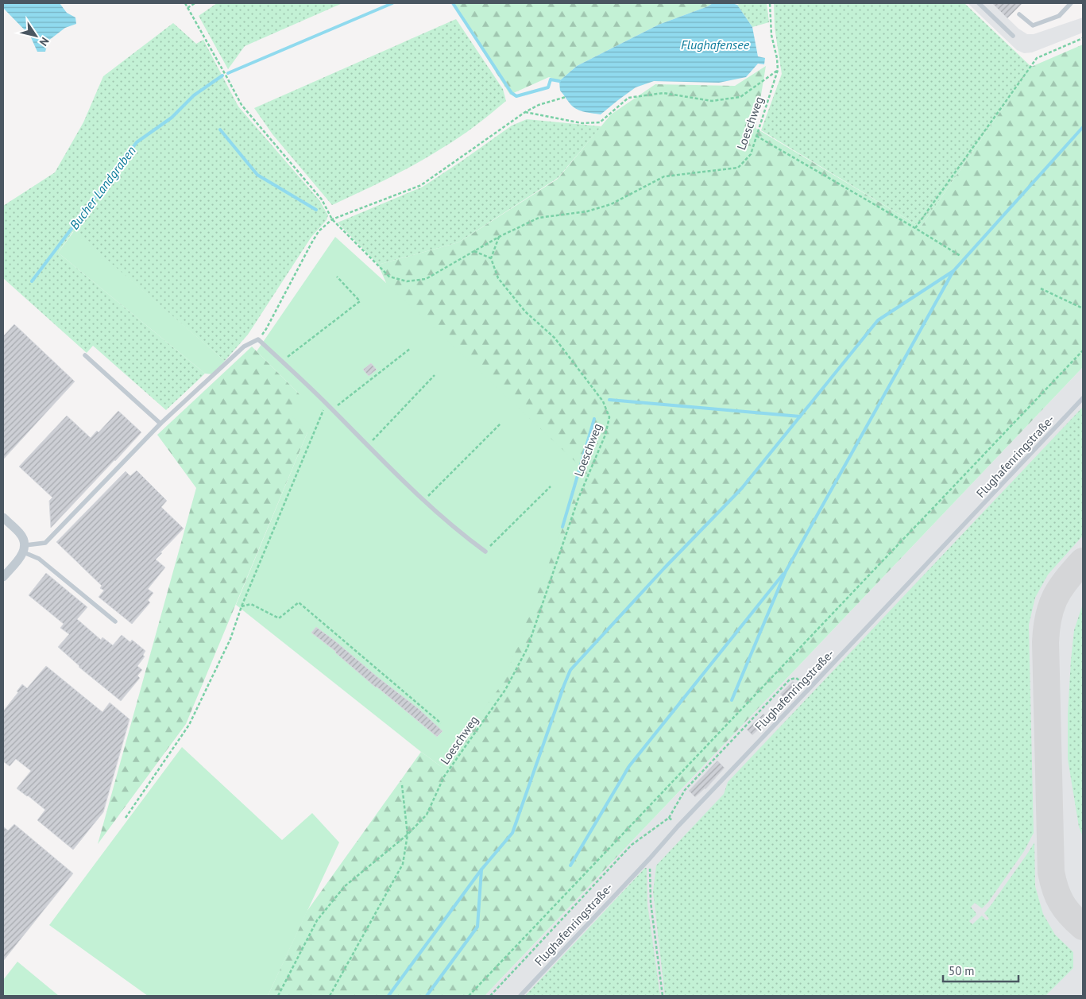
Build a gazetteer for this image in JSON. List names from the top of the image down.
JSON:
{
  "streets": {
    "lane": ["Flughafenringstraße-"],
    "path": ["Loeschweg"]
  },
  "water": ["Flughafensee", "Bucher Landgraben"],
  "scale_bar": "50 m",
  "north": "bottom right"
}
